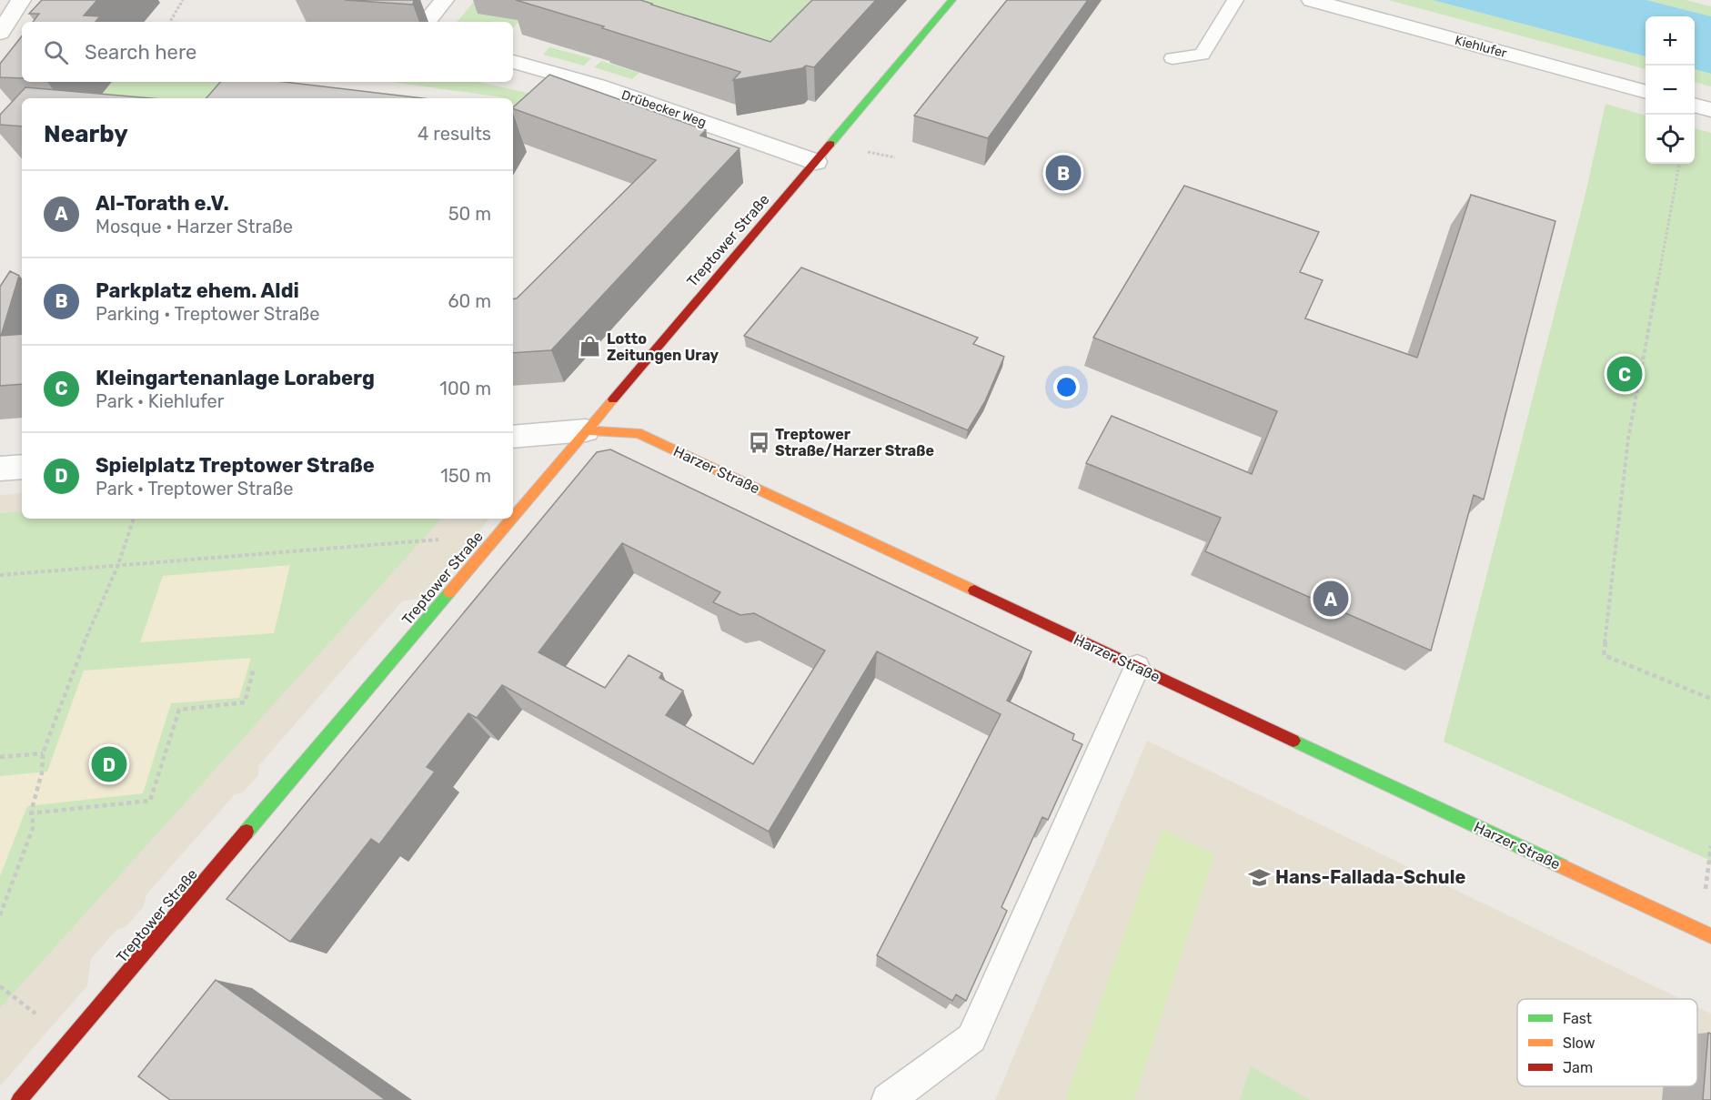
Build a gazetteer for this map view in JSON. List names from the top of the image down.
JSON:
{
  "streets": {
    "street": [
      "Kiehlufer",
      "Drübecker Weg",
      "Treptower Straße",
      "Harzer Straße"
    ]
  },
  "crossings": [
    ["Drübecker Weg", "Treptower Straße"],
    ["Treptower Straße", "Harzer Straße"]
  ],
  "places": {
    "shop": ["Lotto Zeitungen Uray"],
    "bus stop": ["Treptower Straße/Harzer Straße"],
    "school or university": ["Hans-Fallada-Schule"]
  },
  "legend": ["Fast", "Slow", "Jam"],
  "page": {
    "map_buttons": ["+", "−"],
    "search": "Search here",
    "heading": ["Nearby", "4 results"],
    "pins": [
      "B",
      "C",
      "A",
      "D"
    ],
    "list": [
      {
        "mark": "A",
        "name": "Al-Torath e.V.",
        "note": "Mosque · Harzer Straße",
        "value": "50 m"
      },
      {
        "mark": "B",
        "name": "Parkplatz ehem. Aldi",
        "note": "Parking · Treptower Straße",
        "value": "60 m"
      },
      {
        "mark": "C",
        "name": "Kleingartenanlage Loraberg",
        "note": "Park · Kiehlufer",
        "value": "100 m"
      },
      {
        "mark": "D",
        "name": "Spielplatz Treptower Straße",
        "note": "Park · Treptower Straße",
        "value": "150 m"
      }
    ]
  }
}
